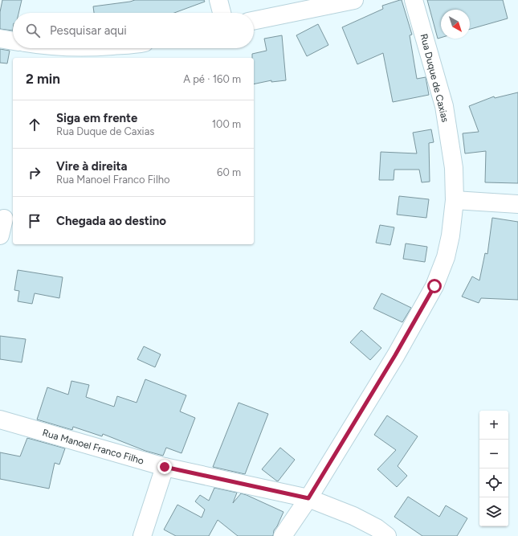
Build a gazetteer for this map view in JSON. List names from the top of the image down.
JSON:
{
  "streets": {
    "street": ["Rua Duque de Caxias", "Rua Manoel Franco Filho"]
  },
  "crossings": [
    ["Rua Duque de Caxias", "Rua Manoel Franco Filho"]
  ],
  "north": "bottom right",
  "page": {
    "search": "Pesquisar aqui",
    "heading": ["2 min", "A pé · 160 m"],
    "list": [
      ["Siga em frente", "Rua Duque de Caxias", "100 m"],
      ["Vire à direita", "Rua Manoel Franco Filho", "60 m"],
      "Chegada ao destino"
    ],
    "map_buttons": ["+", "−"]
  }
}
